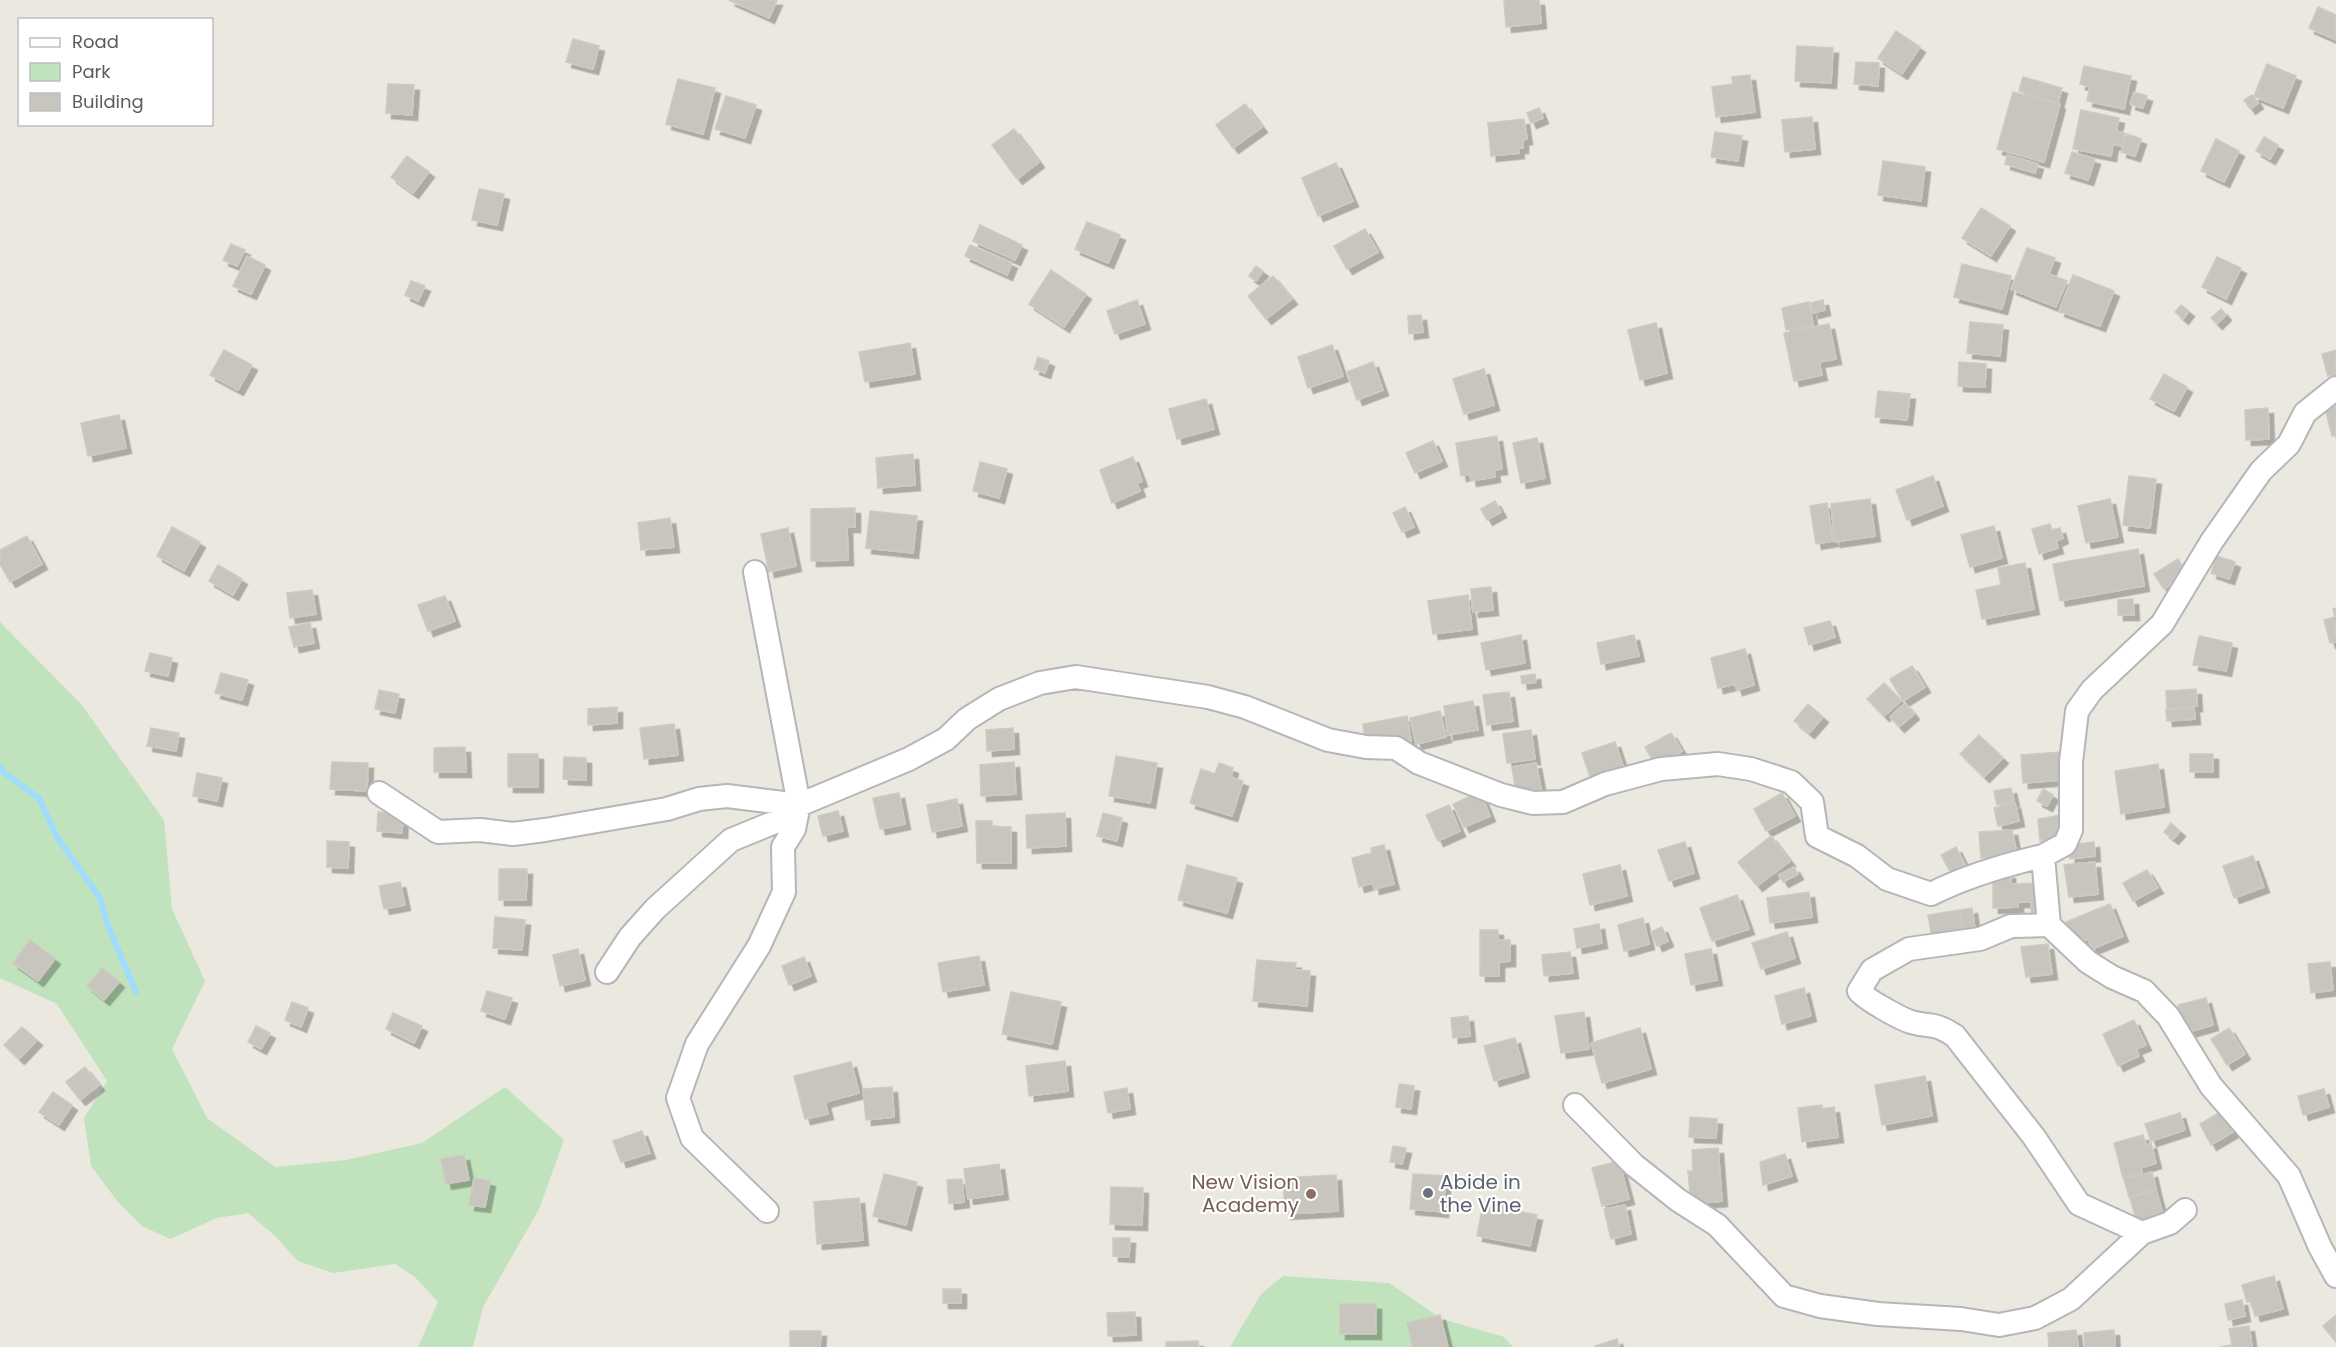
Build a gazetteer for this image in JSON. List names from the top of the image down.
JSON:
{
  "places": ["Abide in the Vine", "New Vision Academy"],
  "legend": ["Road", "Park", "Building"]
}
